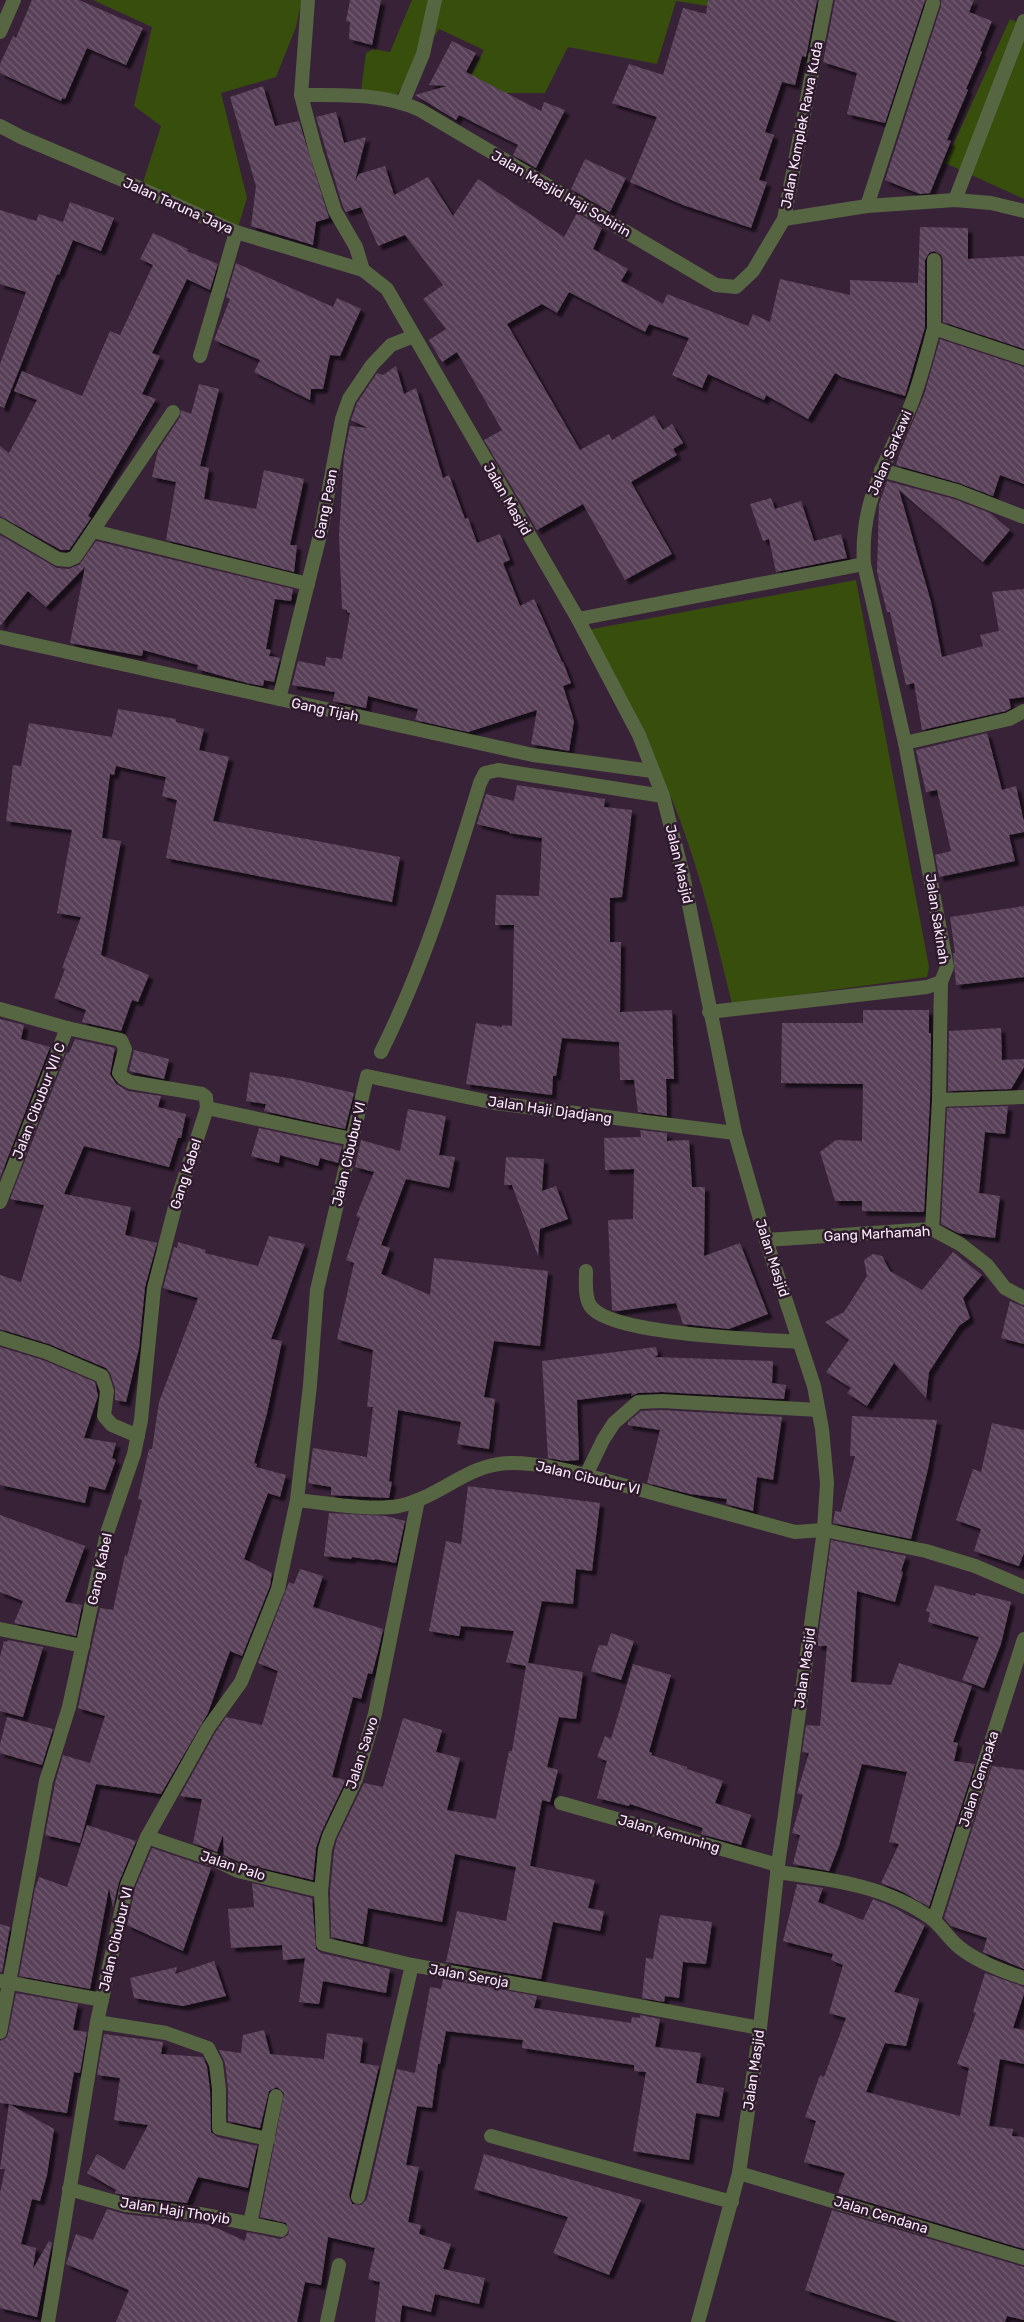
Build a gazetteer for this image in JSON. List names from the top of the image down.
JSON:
{
  "streets": {
    "street": [
      "Jalan Komplek Rawa Kuda",
      "Jalan Masjid Haji Sobirin",
      "Jalan Taruna Jaya",
      "Jalan Sarkawi",
      "Jalan Masjid",
      "Gang Pean",
      "Gang Tijah",
      "Jalan Sakinah",
      "Jalan Cibubur VII C",
      "Jalan Haji Djadjang",
      "Jalan Cibubur VI",
      "Gang Kabel",
      "Gang Marhamah",
      "Jalan Sawo",
      "Jalan Cempaka",
      "Jalan Kemuning",
      "Jalan Palo",
      "Jalan Seroja",
      "Jalan Haji Thoyib",
      "Jalan Cendana"
    ]
  },
  "crossings": [
    ["Jalan Komplek Rawa Kuda", "Jalan Masjid Haji Sobirin"],
    ["Jalan Taruna Jaya", "Jalan Masjid"],
    ["Jalan Sarkawi", "Jalan Sakinah"],
    ["Jalan Masjid", "Gang Pean"],
    ["Jalan Masjid", "Gang Tijah"],
    ["Jalan Masjid", "Jalan Sakinah"],
    ["Jalan Masjid", "Jalan Haji Djadjang"],
    ["Jalan Masjid", "Jalan Cibubur VI"],
    ["Jalan Masjid", "Gang Marhamah"],
    ["Jalan Masjid", "Jalan Kemuning"],
    ["Jalan Masjid", "Jalan Seroja"],
    ["Jalan Masjid", "Jalan Cendana"],
    ["Gang Pean", "Gang Tijah"],
    ["Jalan Haji Djadjang", "Jalan Cibubur VI"],
    ["Jalan Cibubur VI", "Jalan Sawo"],
    ["Jalan Cibubur VI", "Jalan Palo"],
    ["Jalan Cibubur VI", "Jalan Haji Thoyib"],
    ["Jalan Sawo", "Jalan Palo"],
    ["Jalan Sawo", "Jalan Seroja"]
  ]
}
